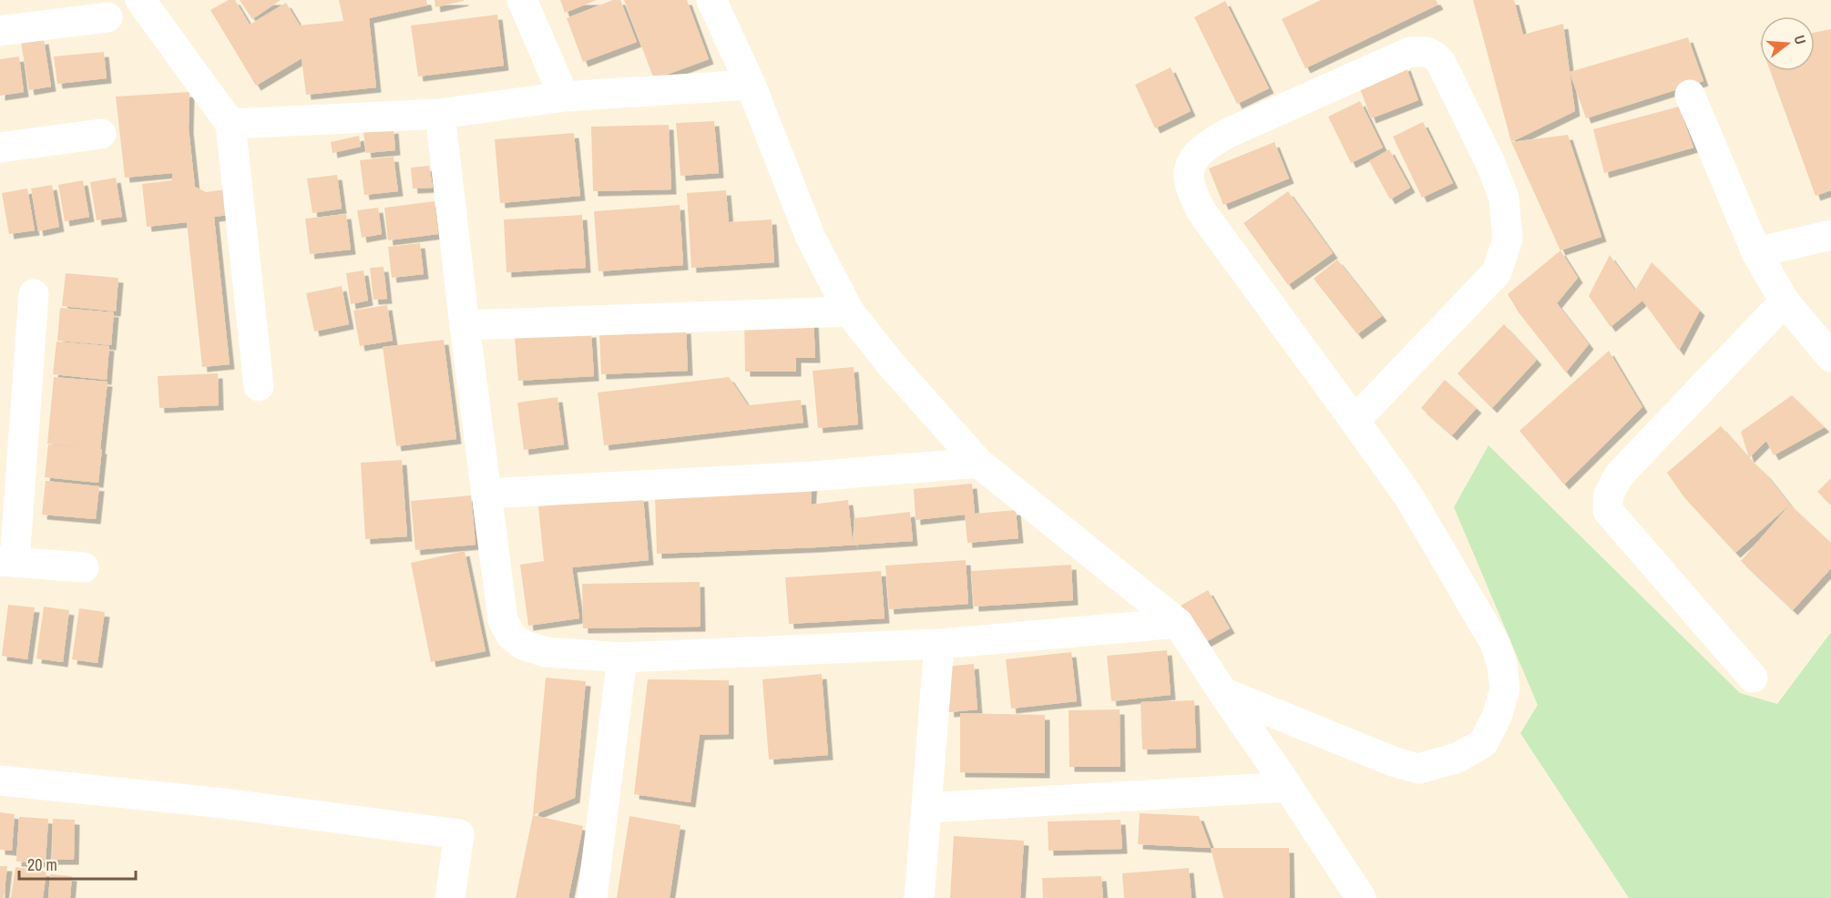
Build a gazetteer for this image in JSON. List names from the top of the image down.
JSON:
{
  "scale_bar": "20 m",
  "north": "right"
}
